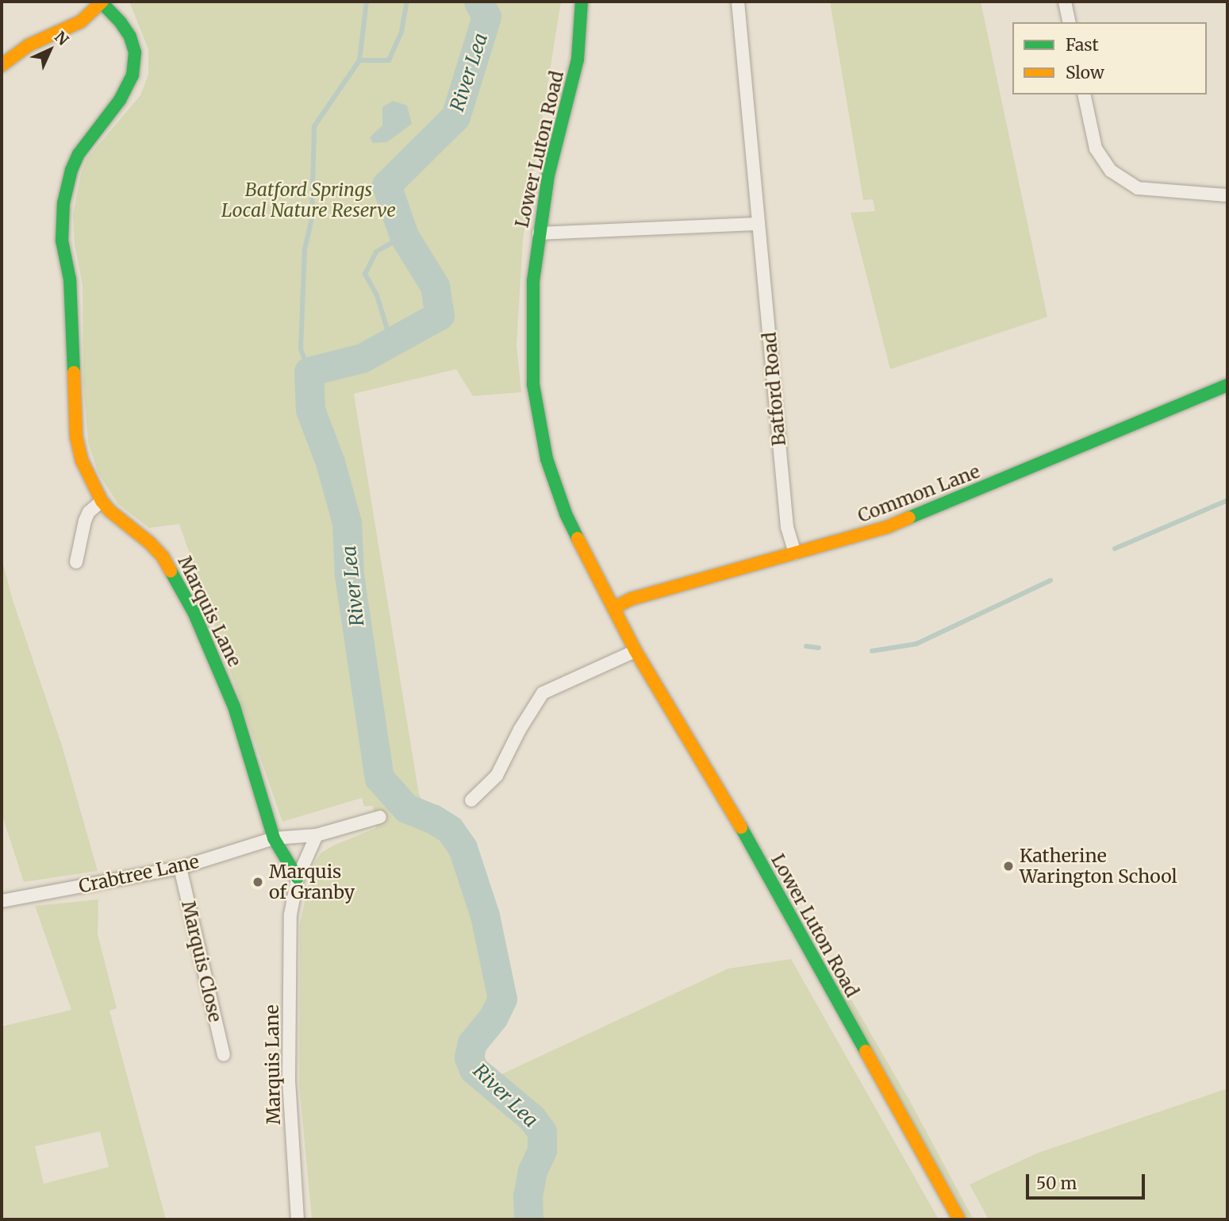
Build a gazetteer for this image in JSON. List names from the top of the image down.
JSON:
{
  "streets": {
    "street": [
      "Lower Luton Road",
      "Batford Road",
      "Common Lane",
      "Marquis Lane",
      "Crabtree Lane",
      "Marquis Close"
    ]
  },
  "crossings": [
    ["Lower Luton Road", "Common Lane"],
    ["Batford Road", "Common Lane"],
    ["Marquis Lane", "Crabtree Lane"],
    ["Crabtree Lane", "Marquis Close"]
  ],
  "water": ["River Lea"],
  "parks": ["Batford Springs Local Nature Reserve"],
  "places": ["Katherine Warington School", "Marquis of Granby"],
  "legend": ["Fast", "Slow"],
  "scale_bar": "50 m",
  "north": "top right"
}
